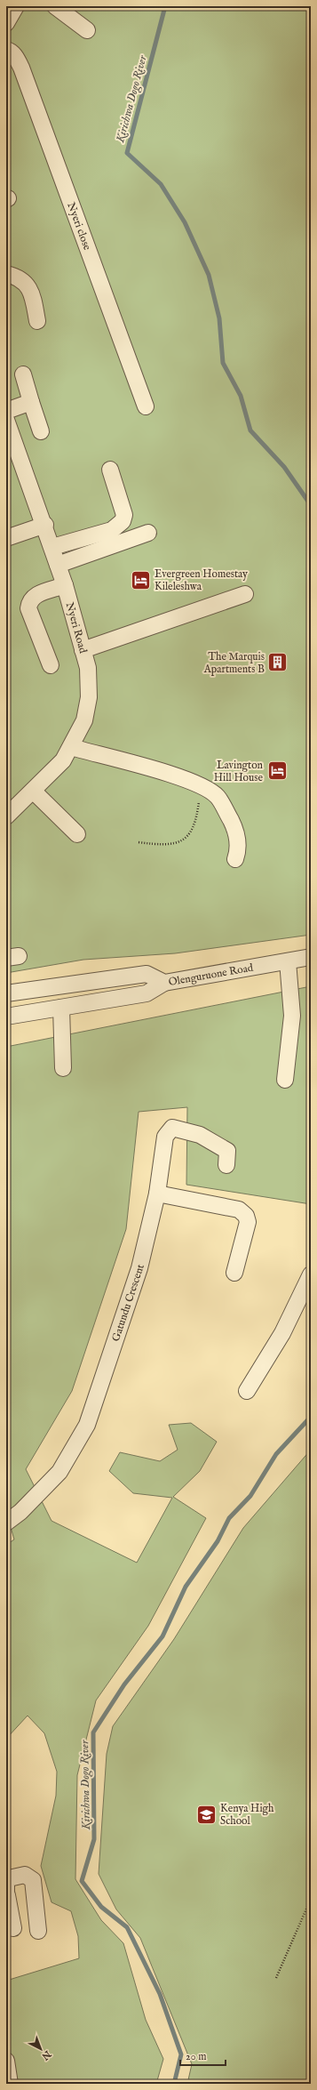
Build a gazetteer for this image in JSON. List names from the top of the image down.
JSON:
{
  "streets": {
    "street": [
      "Nyeri close",
      "Nyeri Road",
      "Olenguruone Road",
      "Gatundu Crescent"
    ]
  },
  "water": ["Kirichwa Dogo River"],
  "places": {
    "hotel": ["Evergreen Homestay Kileleshwa", "Lavington Hill House"],
    "building": ["The Marquis Apartments B"],
    "school or university": ["Kenya High School"]
  },
  "scale_bar": "20 m",
  "north": "bottom right"
}
